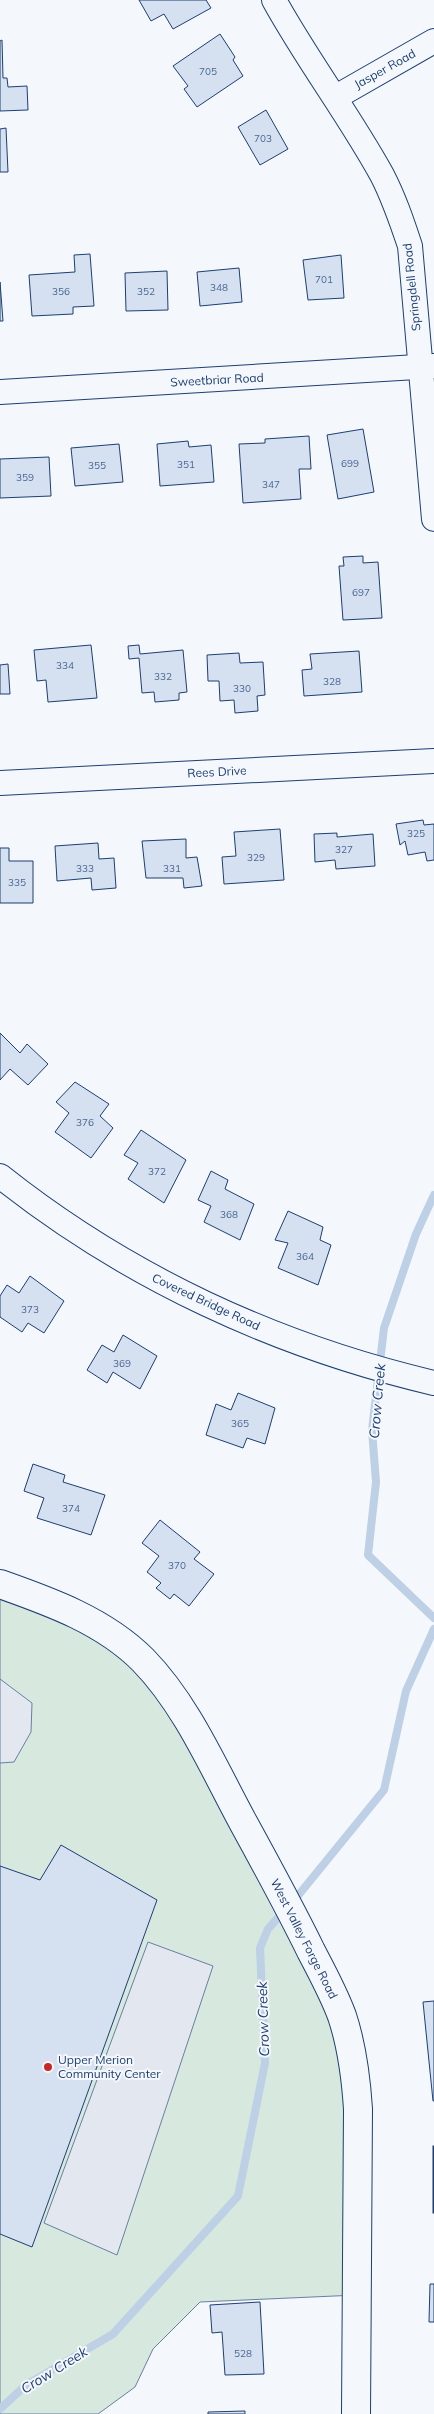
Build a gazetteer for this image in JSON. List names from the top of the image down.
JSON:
{
  "streets": {
    "main road": ["West Valley Forge Road"],
    "street": [
      "Jasper Road",
      "Springdell Road",
      "Sweetbriar Road",
      "Rees Drive",
      "Covered Bridge Road"
    ]
  },
  "crossings": [
    ["Jasper Road", "Springdell Road"],
    ["Springdell Road", "Sweetbriar Road"]
  ],
  "water": ["Crow Creek"],
  "places": ["Upper Merion Community Center"],
  "house_numbers": [
    "705",
    "703",
    "701",
    "348",
    "356",
    "352",
    "699",
    "351",
    "355",
    "359",
    "347",
    "697",
    "334",
    "332",
    "328",
    "330",
    "325",
    "327",
    "329",
    "333",
    "331",
    "335",
    "376",
    "372",
    "368",
    "364",
    "373",
    "369",
    "365",
    "374",
    "370",
    "528"
  ]
}
